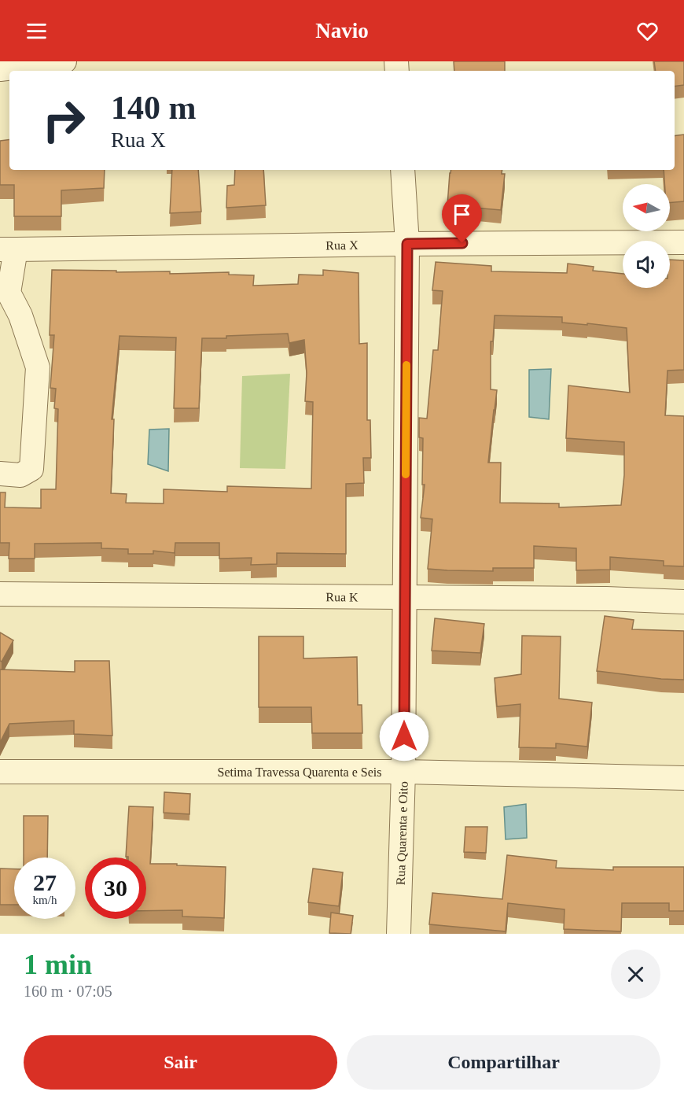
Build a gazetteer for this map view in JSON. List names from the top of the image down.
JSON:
{
  "streets": {
    "street": [
      "Rua X",
      "Rua K",
      "Setima Travessa Quarenta e Seis",
      "Rua Quarenta e Oito"
    ]
  },
  "crossings": [
    ["Rua X", "Rua Quarenta e Oito"],
    ["Rua K", "Rua Quarenta e Oito"],
    ["Setima Travessa Quarenta e Seis", "Rua Quarenta e Oito"]
  ],
  "north": "left",
  "page": {
    "header": "Navio",
    "turn": ["140 m", "Rua X"],
    "speed": "27 km/h",
    "limit": "30",
    "heading": ["1 min", "160 m · 07:05"],
    "buttons": ["Sair", "Compartilhar"]
  }
}
